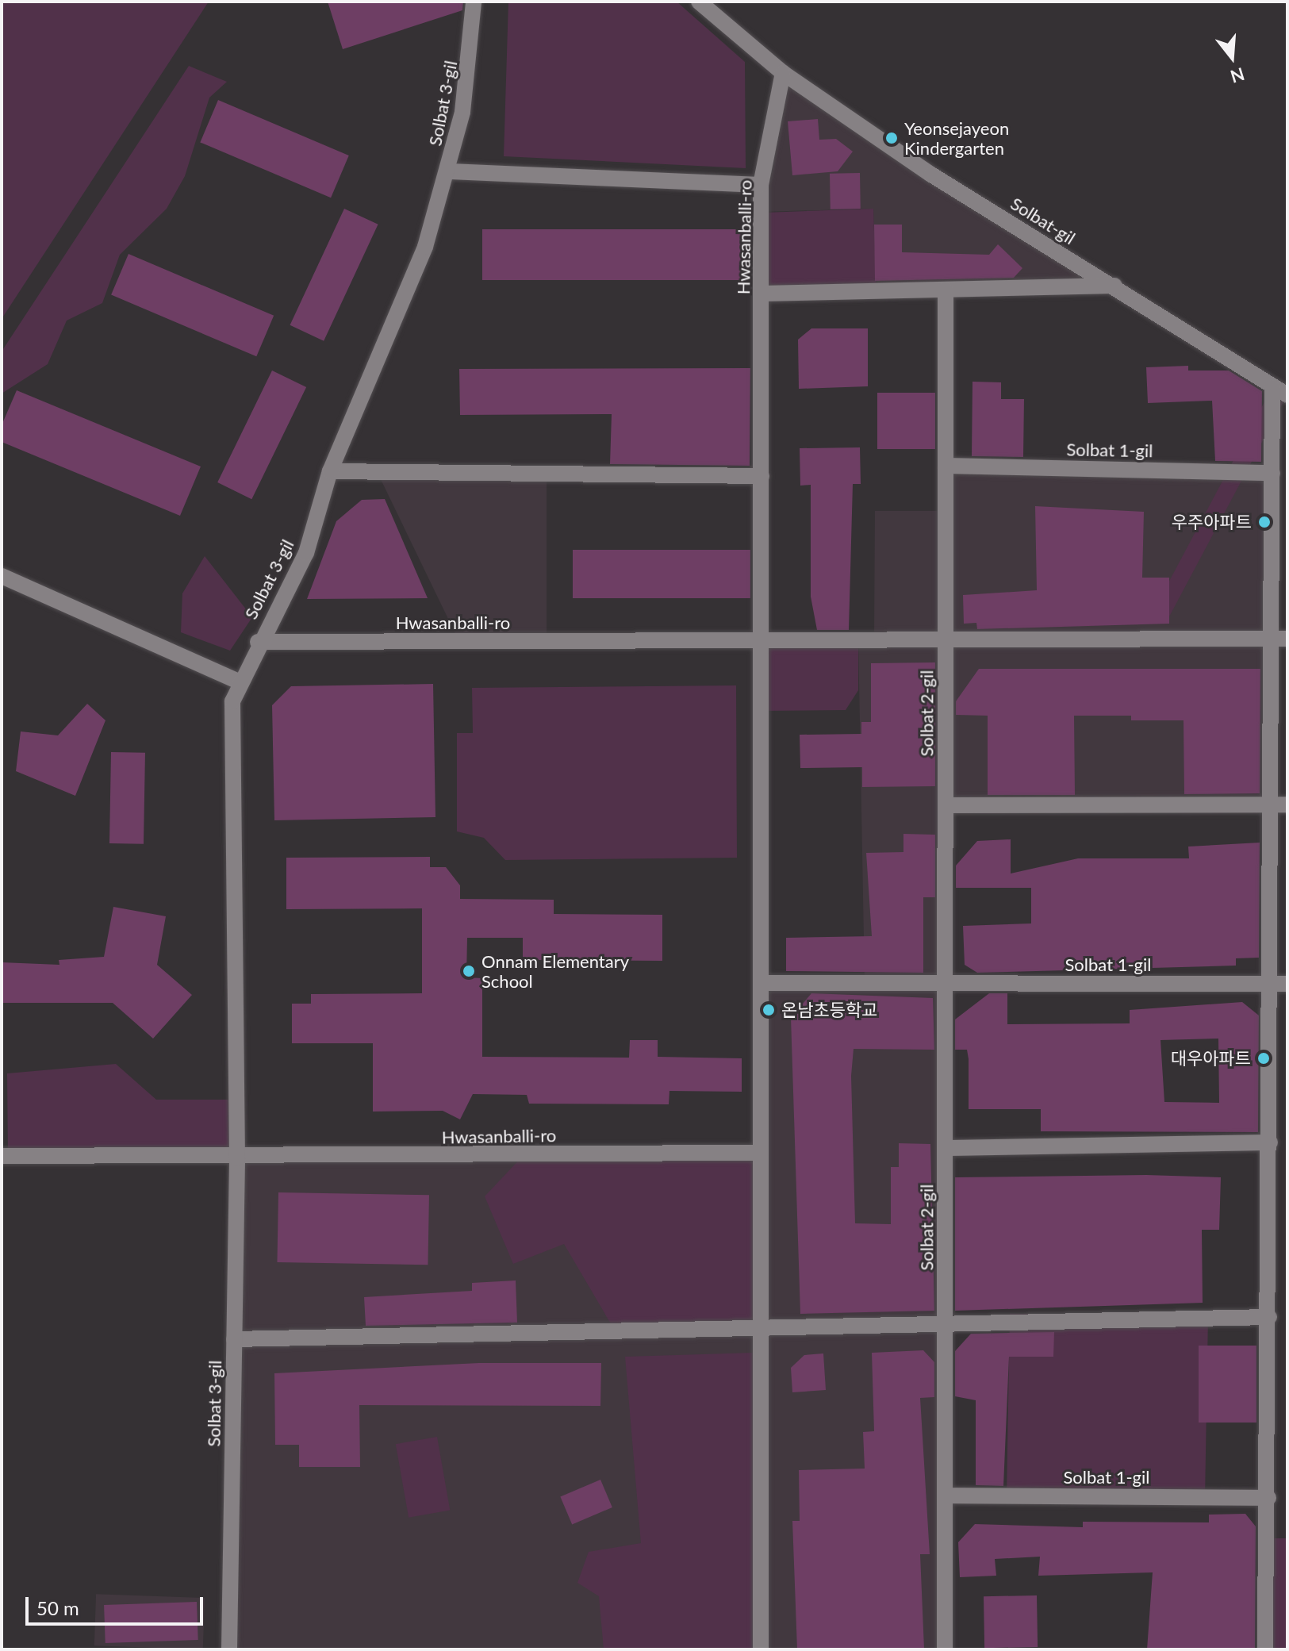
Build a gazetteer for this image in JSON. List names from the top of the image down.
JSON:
{
  "streets": {
    "street": [
      "Solbat 3-gil",
      "Solbat-gil",
      "Hwasanballi-ro",
      "Solbat 1-gil",
      "Solbat 2-gil"
    ]
  },
  "crossings": [
    ["Solbat 3-gil", "Hwasanballi-ro"],
    ["Solbat-gil", "Hwasanballi-ro"],
    ["Hwasanballi-ro", "Solbat 1-gil"],
    ["Solbat 1-gil", "Solbat 2-gil"]
  ],
  "places": [
    "Yeonsejayeon Kindergarten",
    "우주아파트",
    "Onnam Elementary School",
    "온남초등학교",
    "대우아파트"
  ],
  "scale_bar": "50 m",
  "north": "bottom"
}
